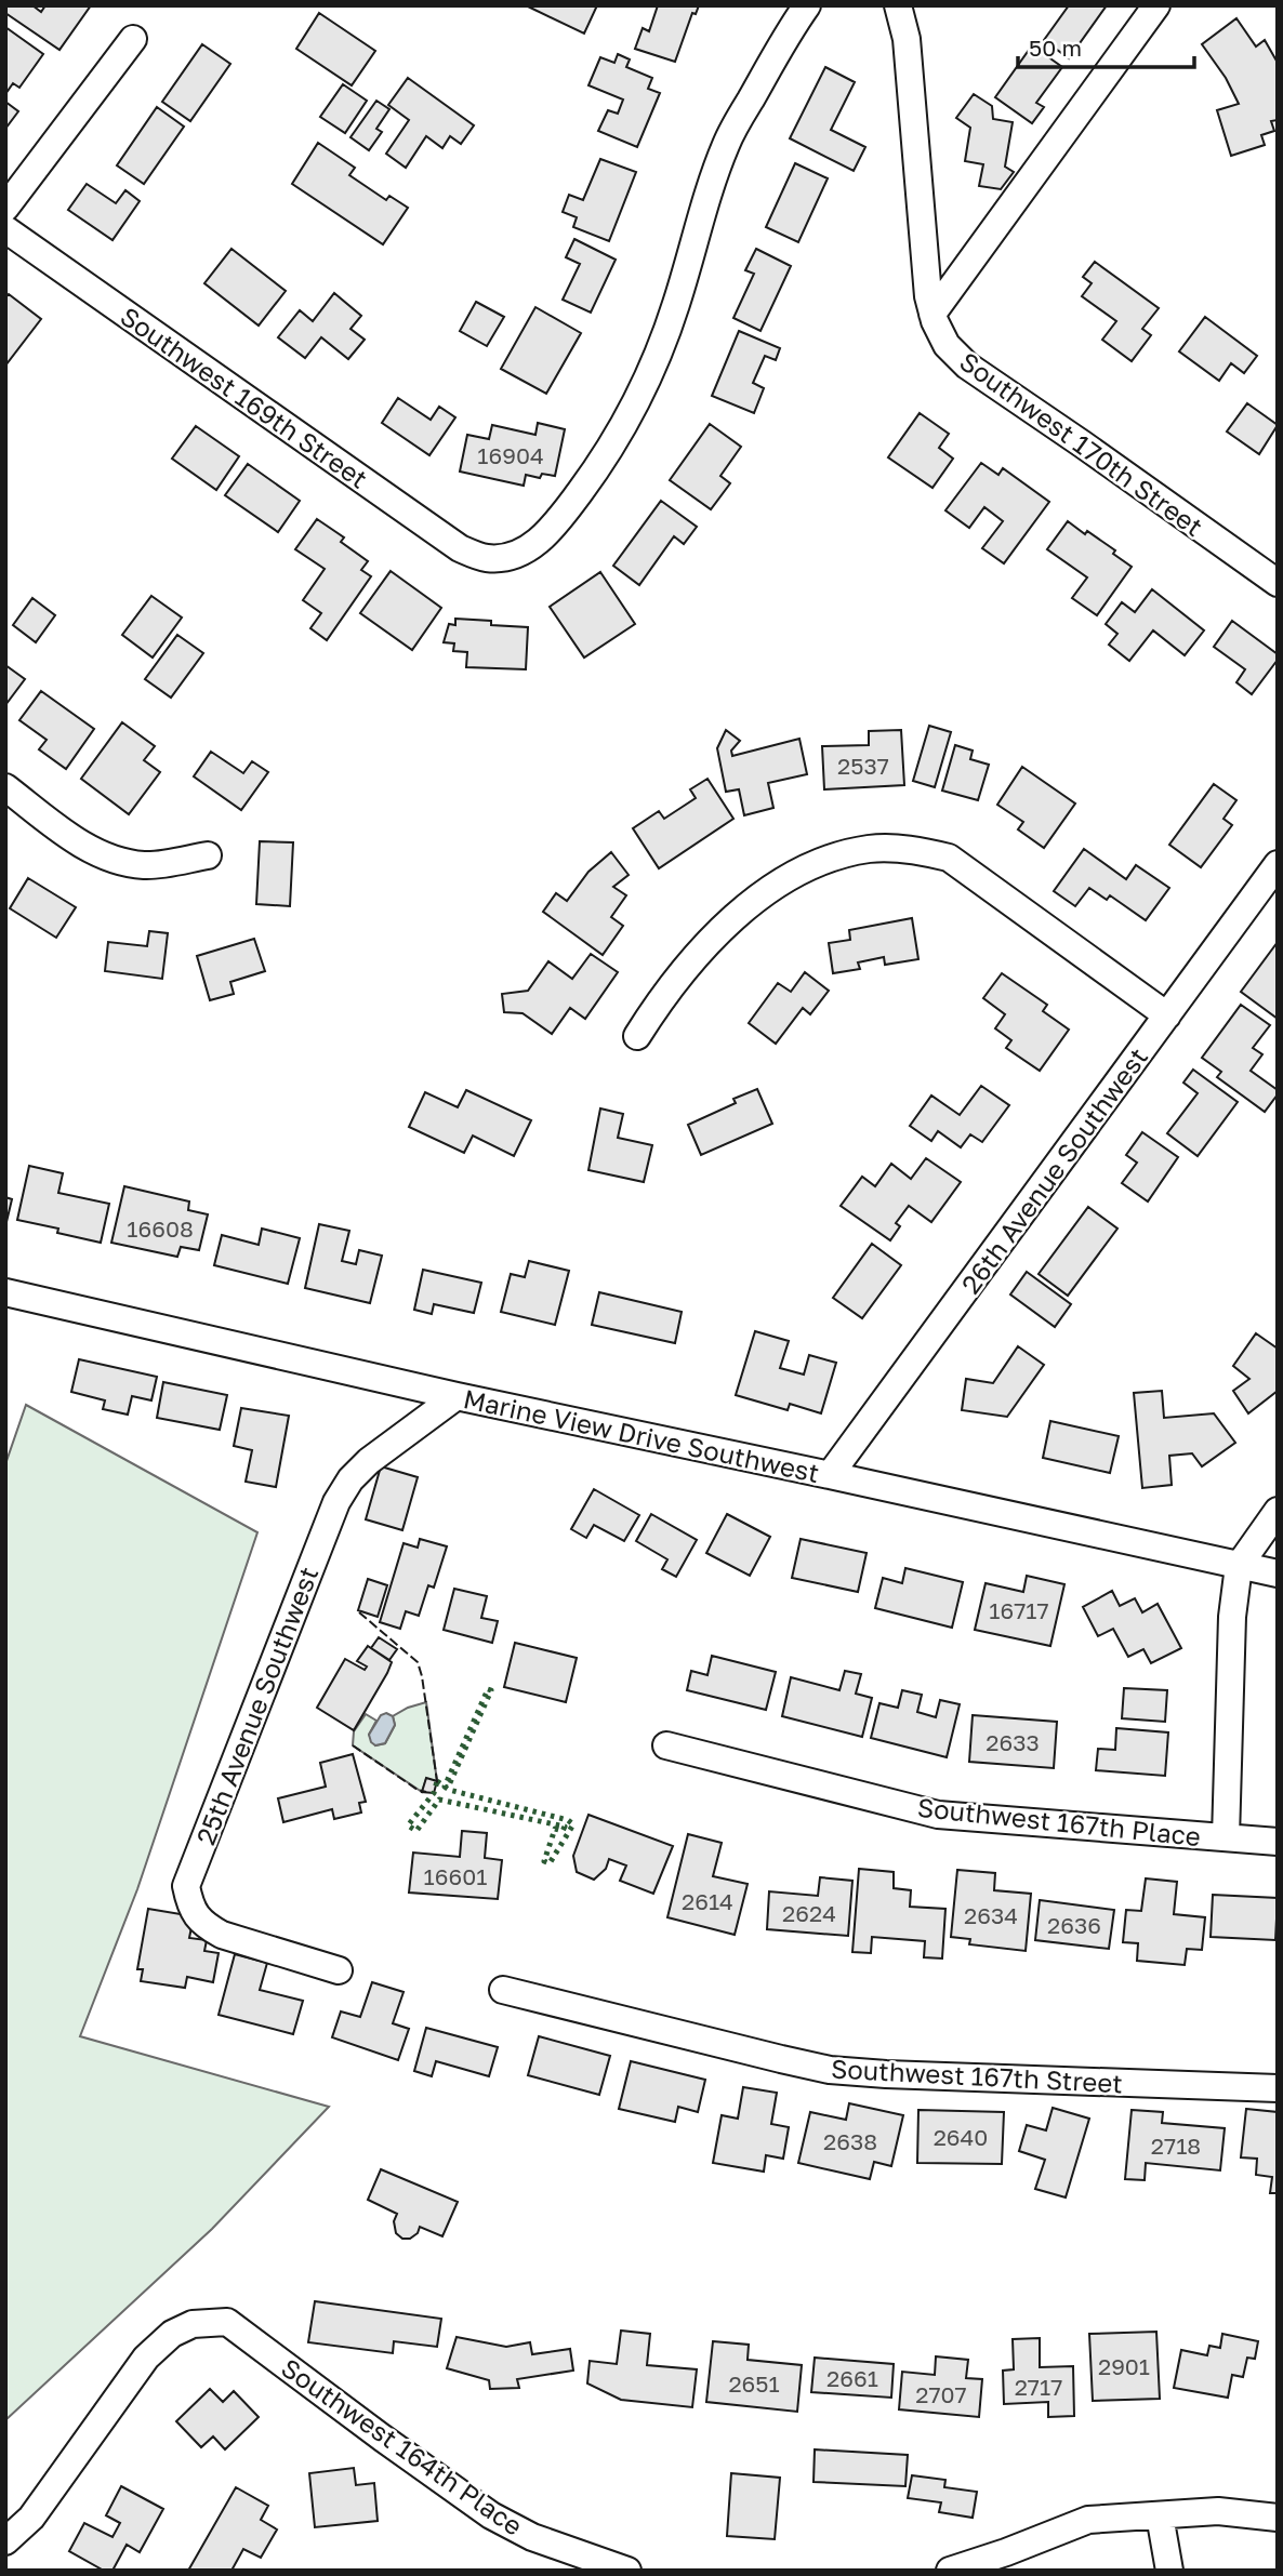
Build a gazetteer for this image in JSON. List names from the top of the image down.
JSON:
{
  "streets": {
    "street": [
      "Southwest 169th Street",
      "Southwest 170th Street",
      "26th Avenue Southwest",
      "Marine View Drive Southwest",
      "25th Avenue Southwest",
      "Southwest 167th Place",
      "Southwest 167th Street",
      "Southwest 164th Place"
    ]
  },
  "crossings": [
    ["26th Avenue Southwest", "Marine View Drive Southwest"],
    ["Marine View Drive Southwest", "25th Avenue Southwest"]
  ],
  "house_numbers": [
    "16904",
    "2537",
    "16608",
    "16717",
    "2633",
    "16601",
    "2614",
    "2624",
    "2634",
    "2636",
    "2640",
    "2638",
    "2718",
    "2901",
    "2661",
    "2651",
    "2717",
    "2707"
  ],
  "scale_bar": "50 m"
}
